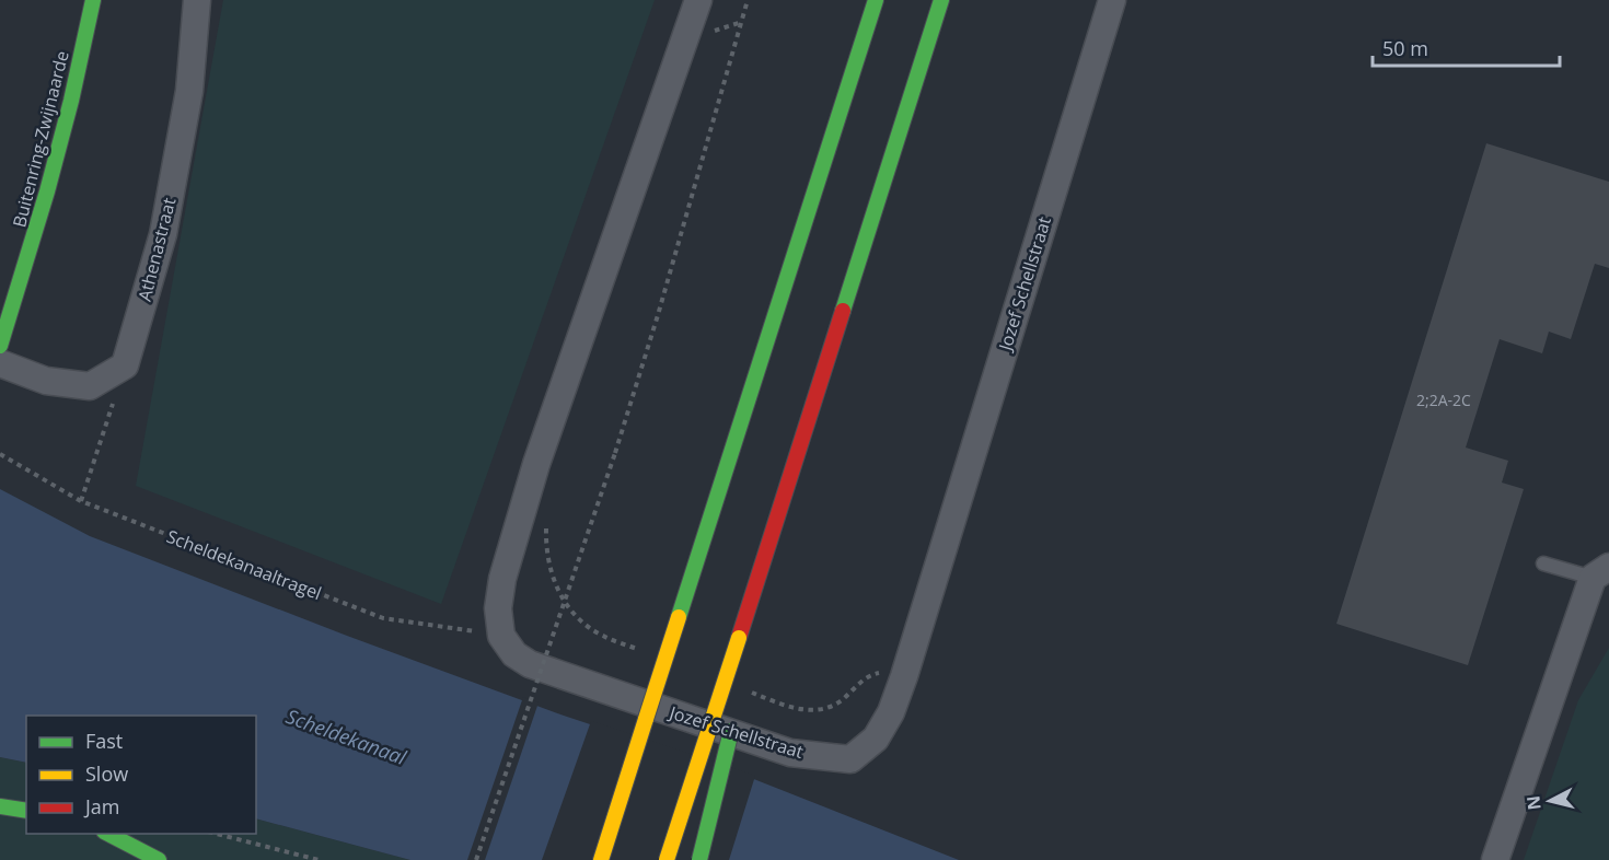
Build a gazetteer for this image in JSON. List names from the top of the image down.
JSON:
{
  "streets": {
    "main road": ["Buitenring-Zwijnaarde"],
    "street": ["Athenastraat", "Jozef Schellstraat"],
    "path": ["Scheldekanaaltragel"]
  },
  "crossings": [
    ["Jozef Schellstraat", "Scheldekanaaltragel"]
  ],
  "water": ["Scheldekanaal"],
  "house_numbers": ["2;2A-2C"],
  "legend": ["Fast", "Slow", "Jam"],
  "scale_bar": "50 m",
  "north": "left"
}
